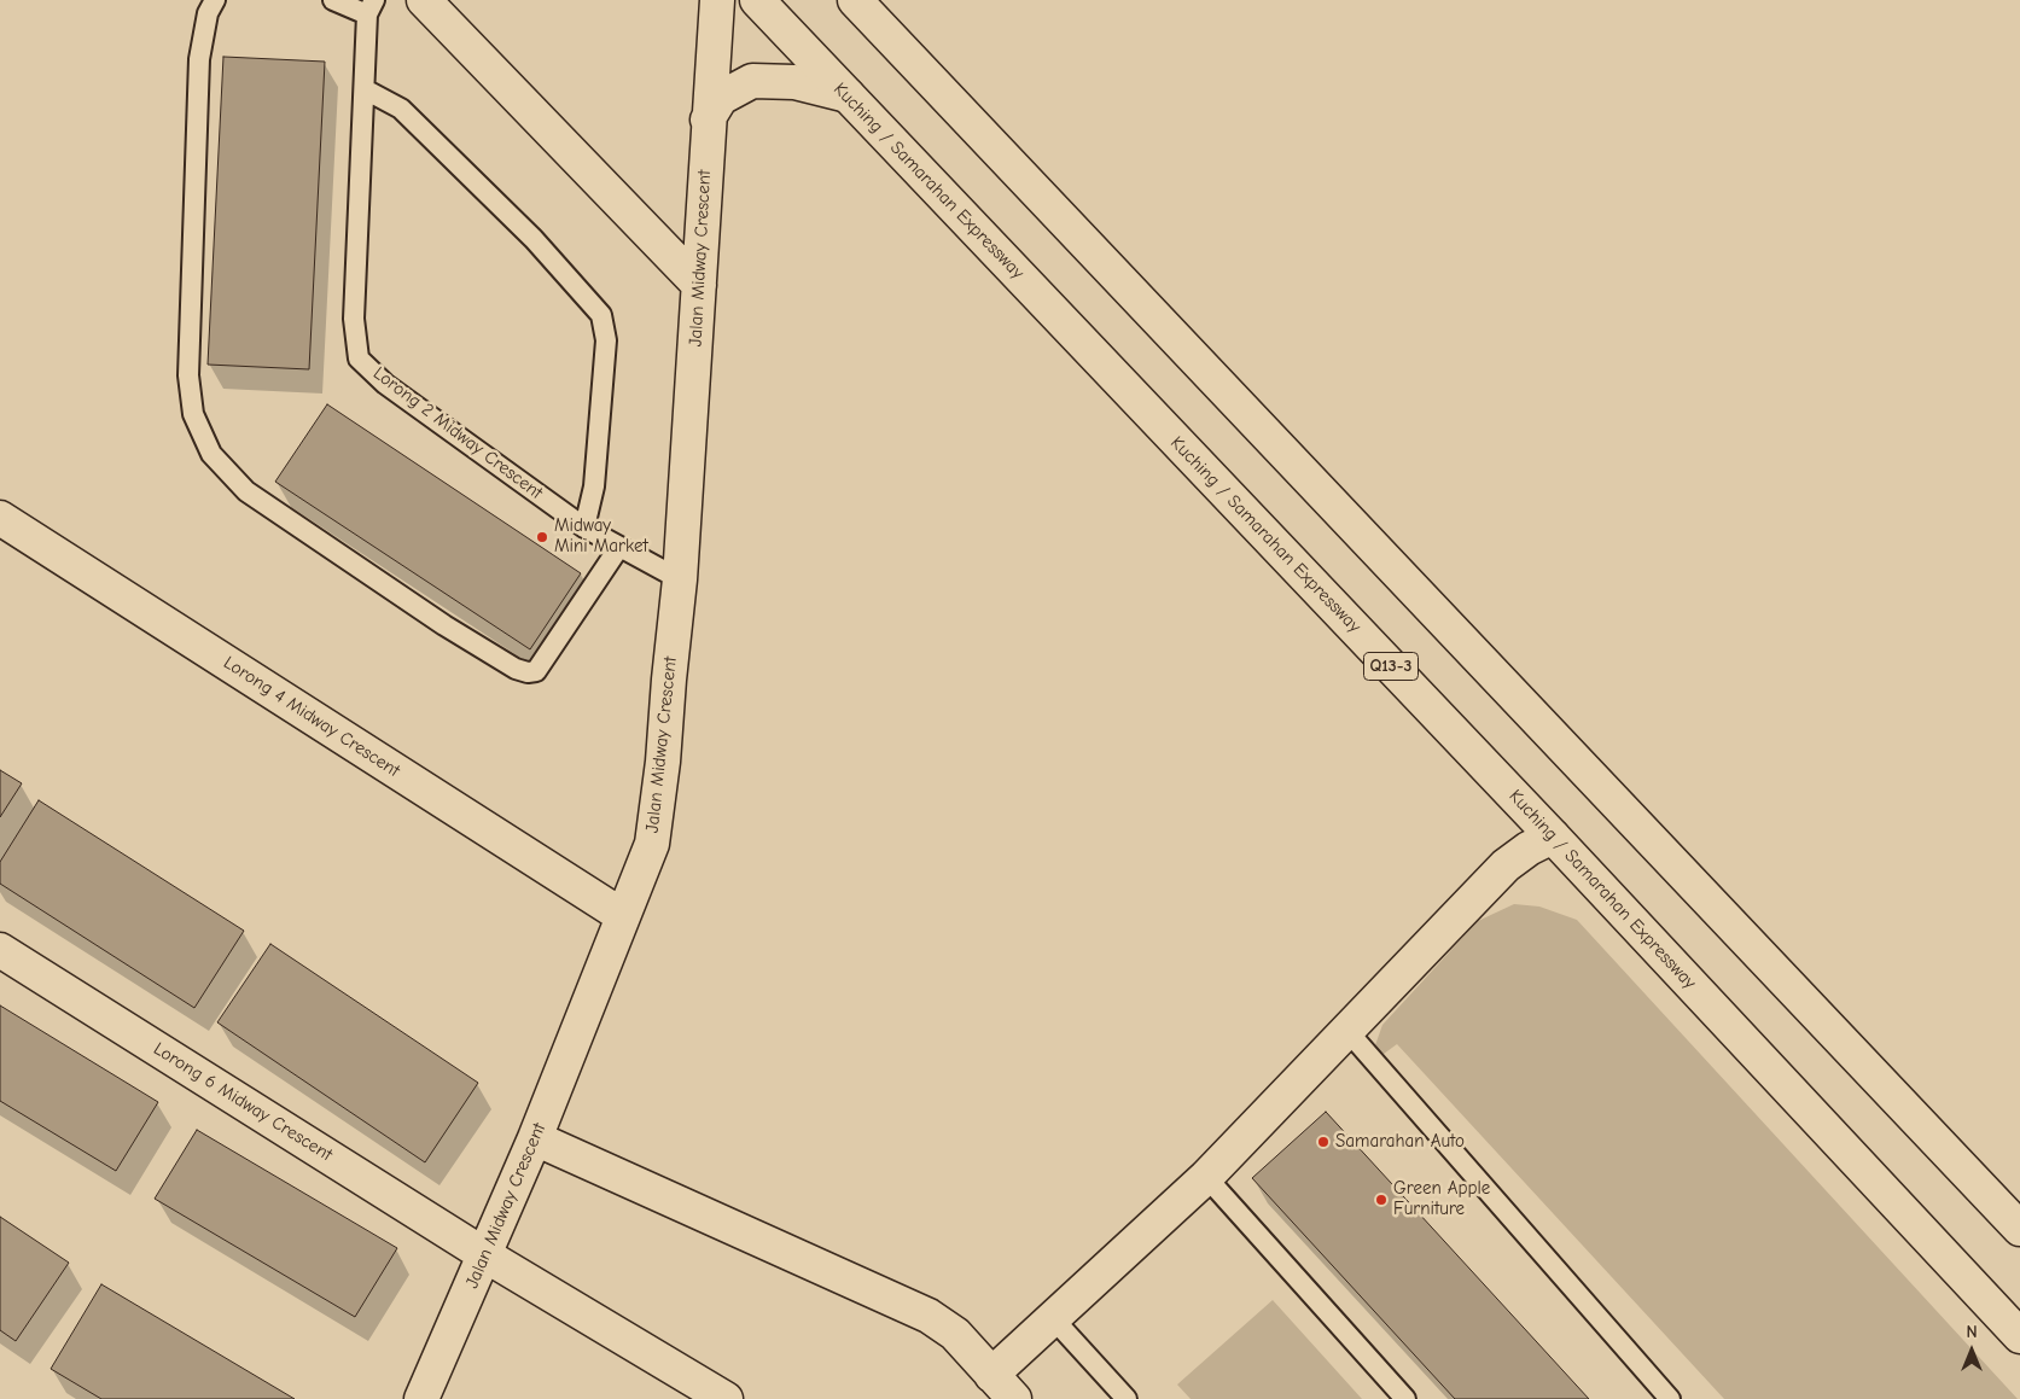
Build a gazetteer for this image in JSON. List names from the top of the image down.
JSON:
{
  "streets": {
    "main road": [
      "Kuching / Samarahan Expressway",
      "Jalan Midway Crescent",
      "Q13-3",
      "Lorong 4 Midway Crescent",
      "Lorong 6 Midway Crescent"
    ],
    "lane": ["Lorong 2 Midway Crescent"]
  },
  "crossings": [
    ["Jalan Midway Crescent", "Lorong 2 Midway Crescent"],
    ["Jalan Midway Crescent", "Lorong 4 Midway Crescent"],
    ["Jalan Midway Crescent", "Lorong 6 Midway Crescent"]
  ],
  "places": ["Midway Mini Market", "Samarahan Auto", "Green Apple Furniture"],
  "north": "top"
}
